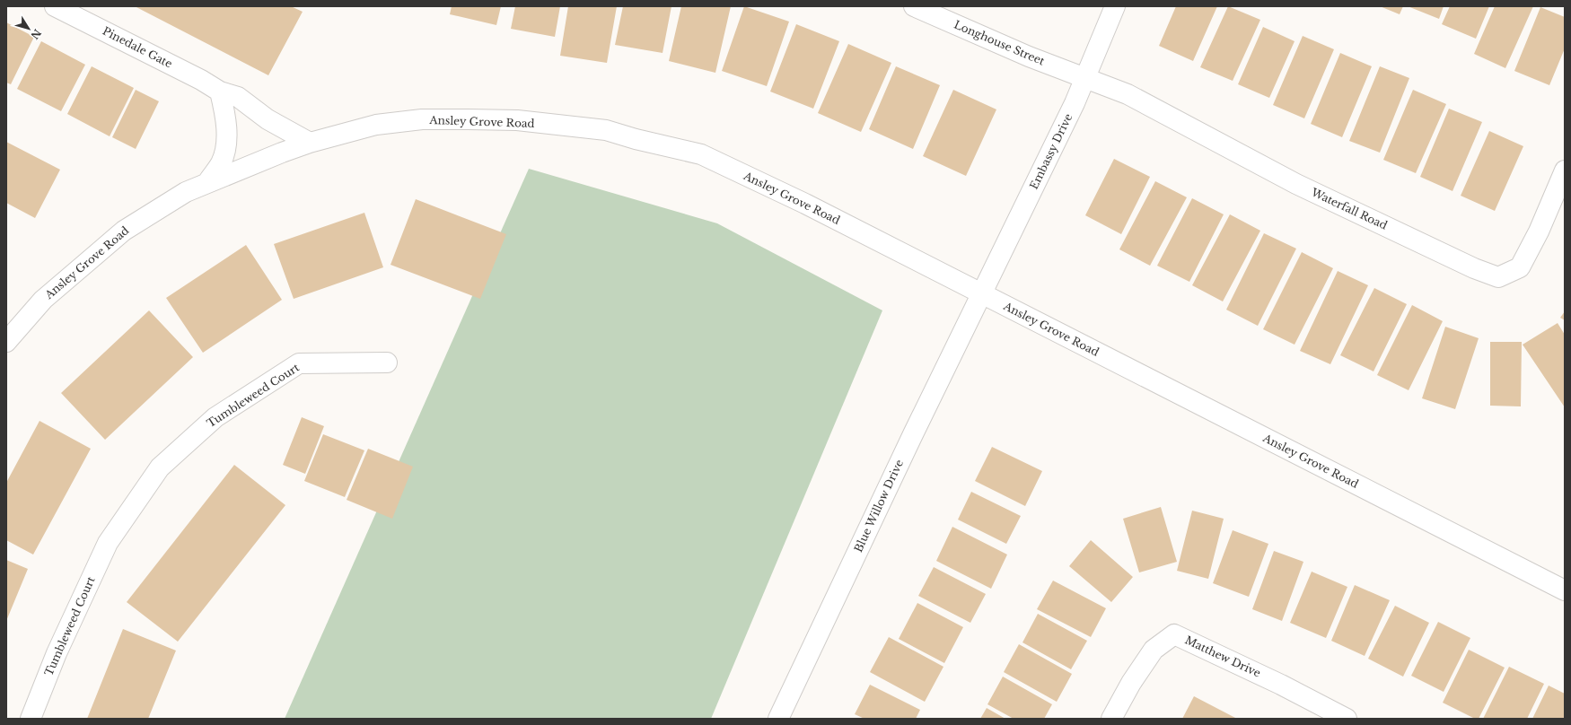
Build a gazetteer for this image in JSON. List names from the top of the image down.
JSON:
{
  "streets": {
    "street": [
      "Longhouse Street",
      "Pinedale Gate",
      "Ansley Grove Road",
      "Embassy Drive",
      "Waterfall Road",
      "Tumbleweed Court",
      "Blue Willow Drive",
      "Matthew Drive"
    ]
  },
  "crossings": [
    ["Longhouse Street", "Embassy Drive"],
    ["Longhouse Street", "Waterfall Road"],
    ["Pinedale Gate", "Ansley Grove Road"],
    ["Ansley Grove Road", "Embassy Drive"],
    ["Ansley Grove Road", "Blue Willow Drive"],
    ["Embassy Drive", "Waterfall Road"],
    ["Embassy Drive", "Blue Willow Drive"]
  ],
  "north": "bottom right"
}
